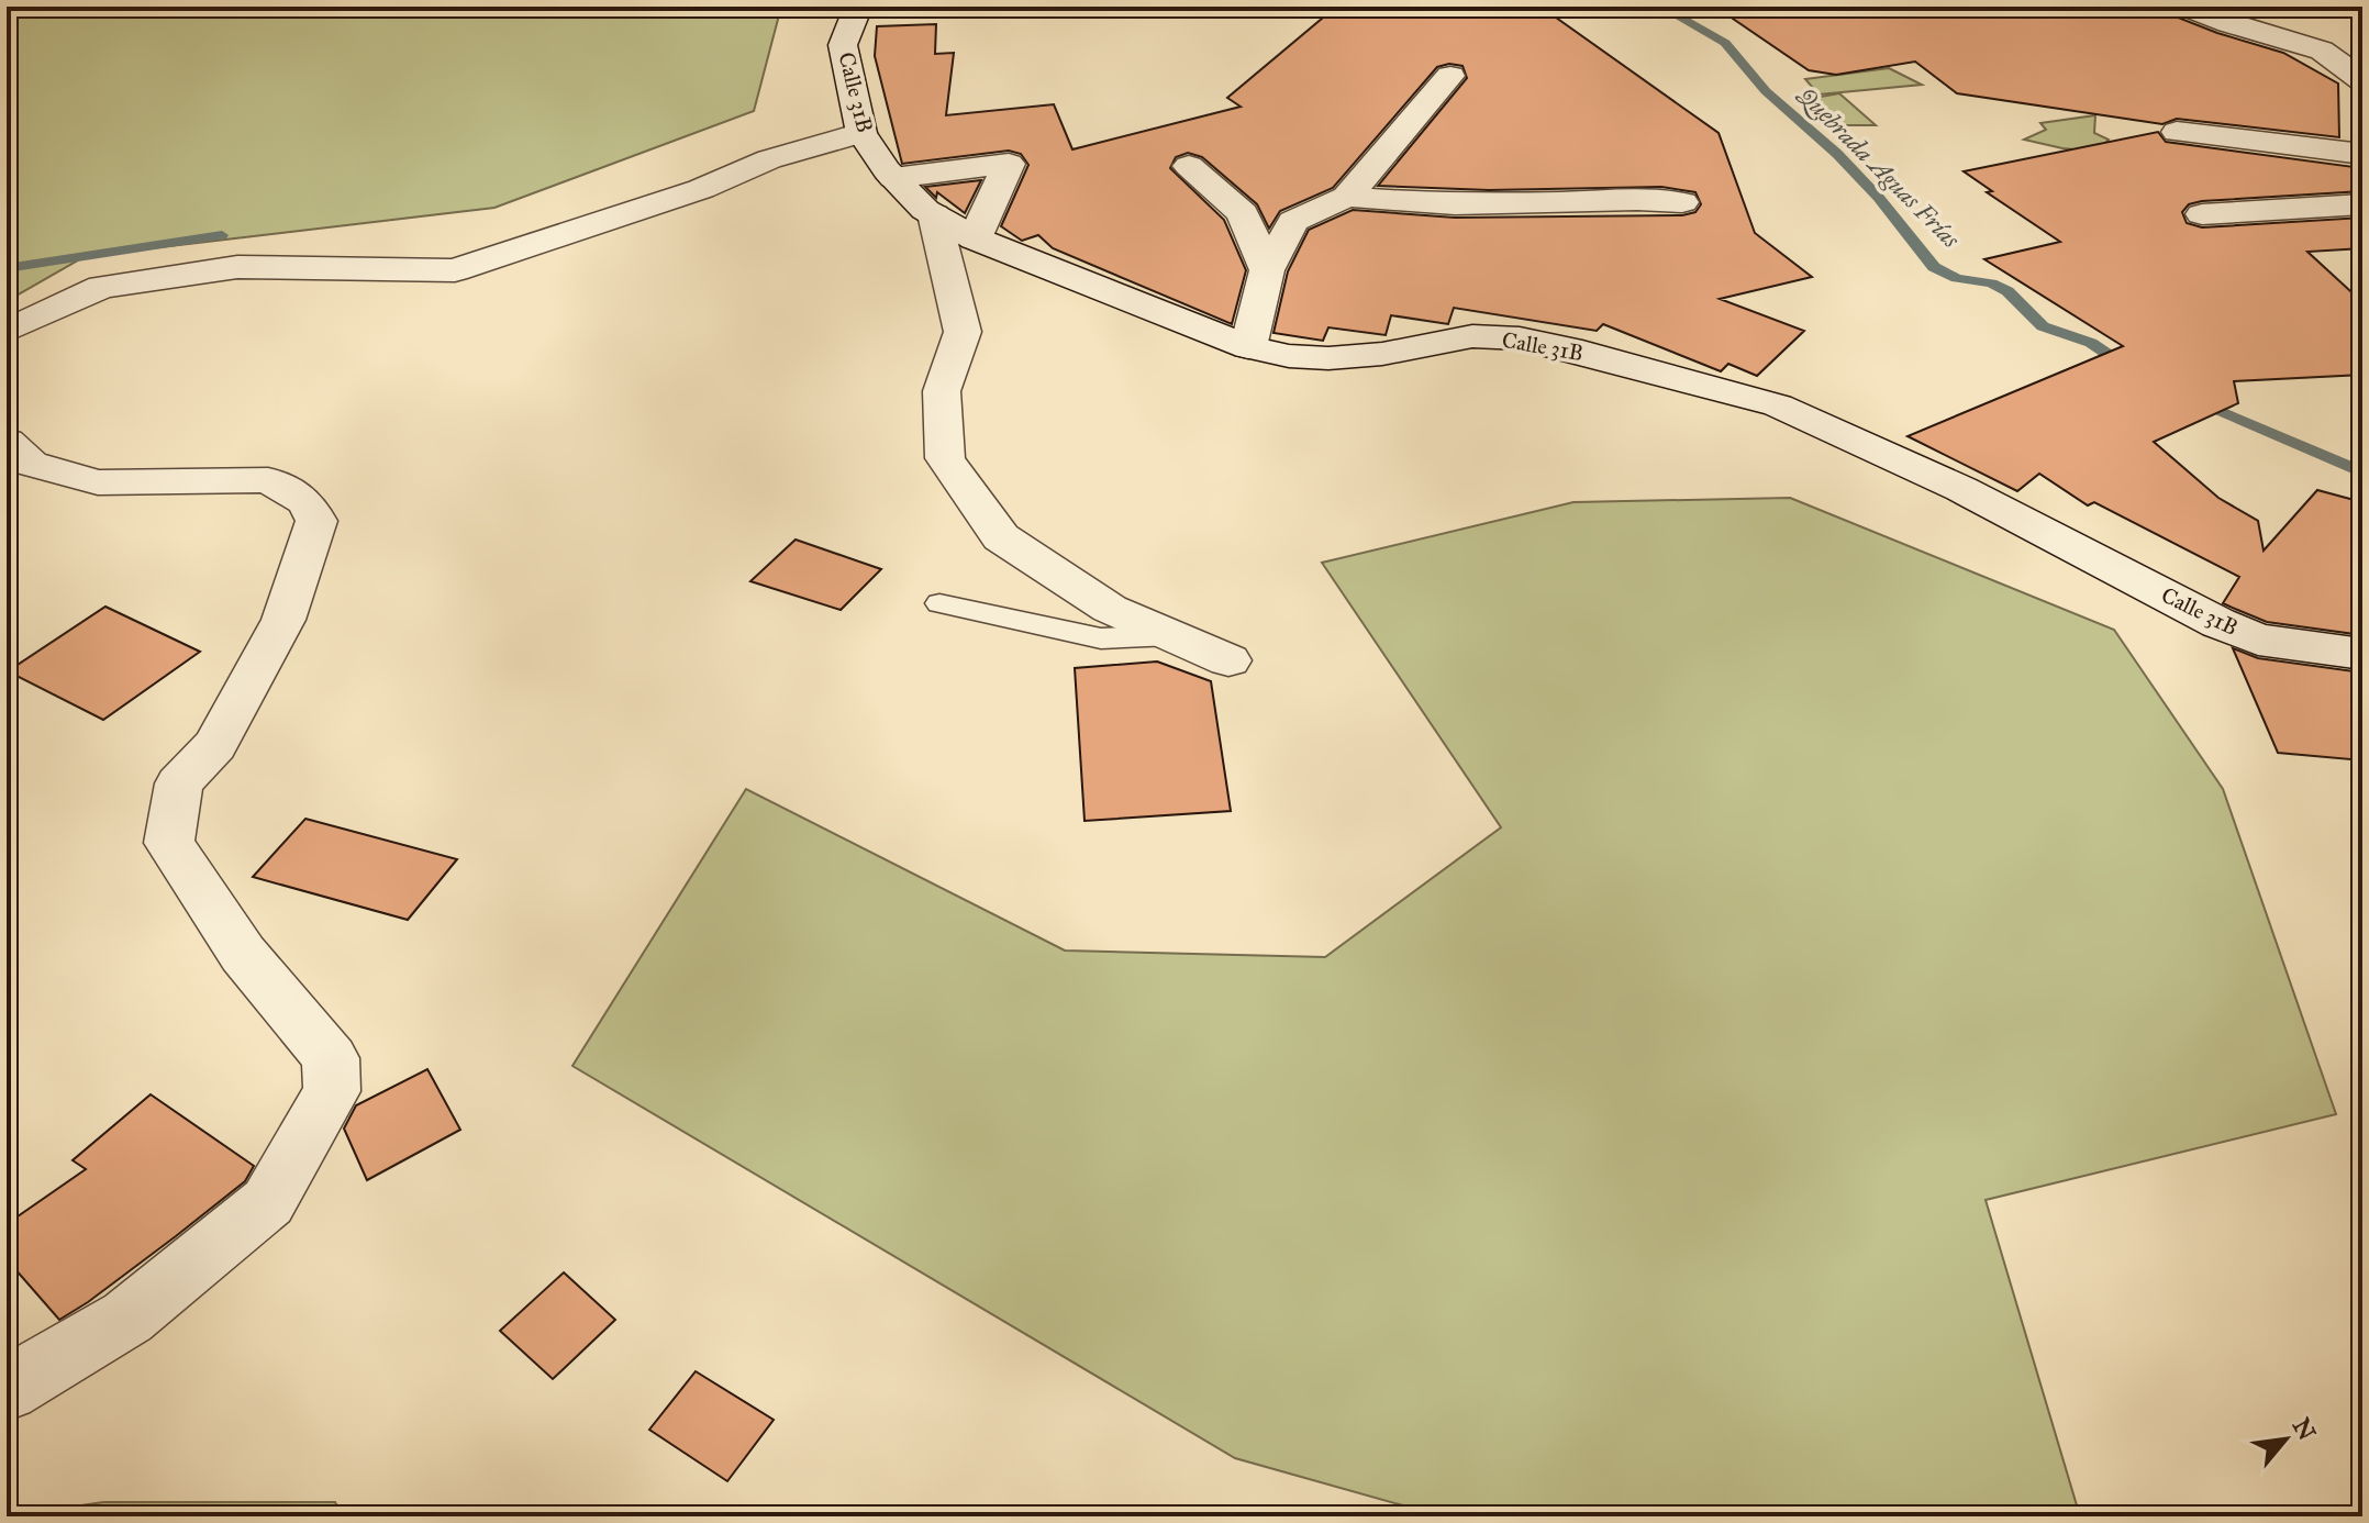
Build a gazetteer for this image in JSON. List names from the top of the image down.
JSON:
{
  "streets": {
    "street": ["Calle 31B"]
  },
  "water": ["Quebrada Aguas Frías"],
  "north": "top right"
}
